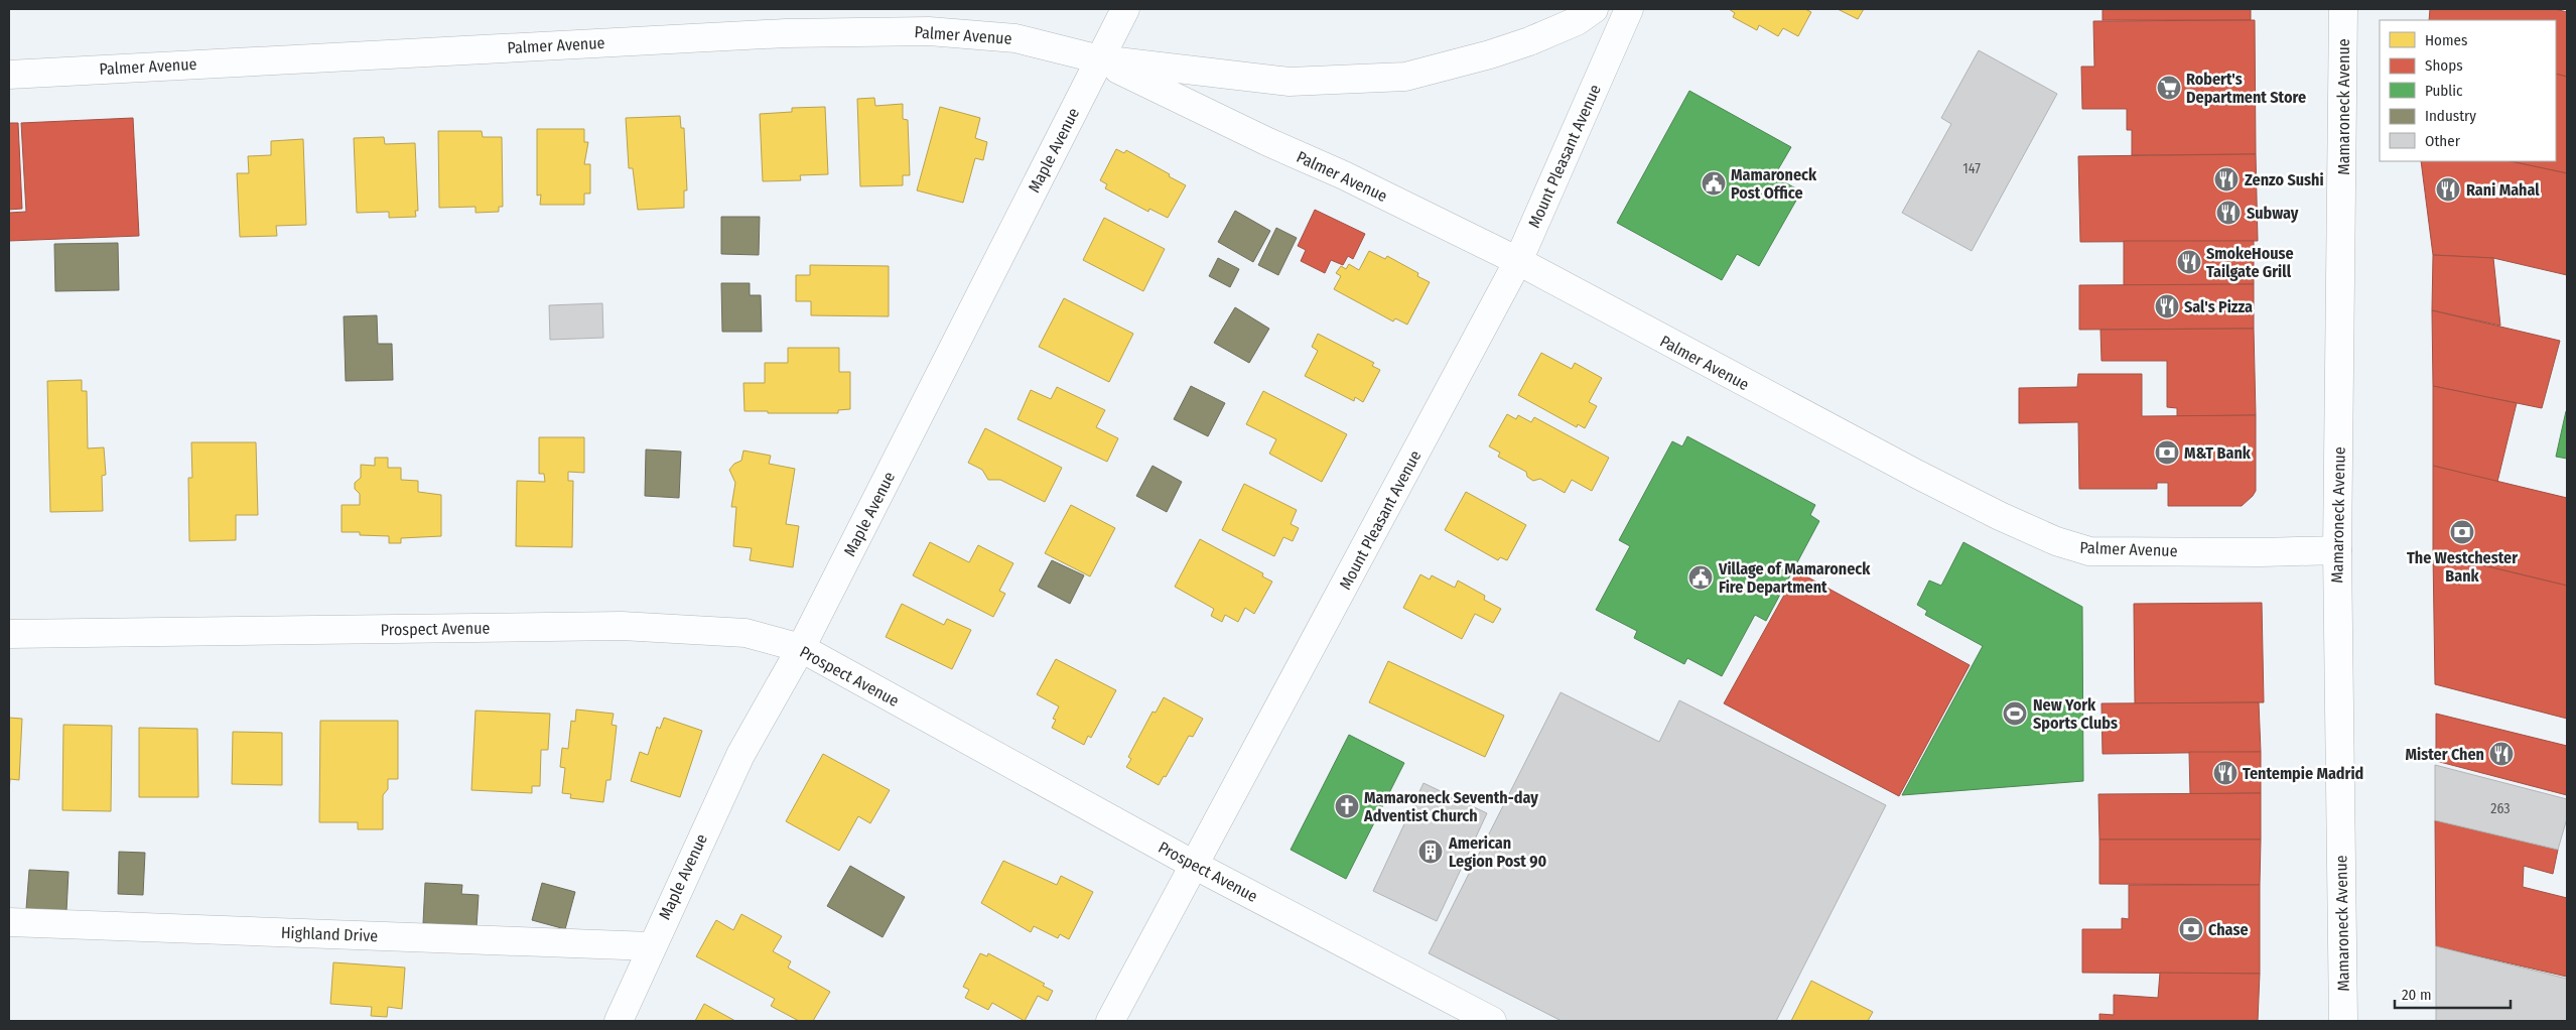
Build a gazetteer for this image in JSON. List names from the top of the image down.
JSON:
{
  "streets": {
    "street": [
      "Palmer Avenue",
      "Mamaroneck Avenue",
      "Maple Avenue",
      "Mount Pleasant Avenue",
      "Prospect Avenue",
      "Highland Drive"
    ]
  },
  "crossings": [
    ["Palmer Avenue", "Mamaroneck Avenue"],
    ["Palmer Avenue", "Maple Avenue"],
    ["Palmer Avenue", "Mount Pleasant Avenue"],
    ["Maple Avenue", "Prospect Avenue"],
    ["Maple Avenue", "Highland Drive"],
    ["Mount Pleasant Avenue", "Prospect Avenue"]
  ],
  "places": {
    "supermarket": ["Robert's Department Store"],
    "restaurant": [
      "Zenzo Sushi",
      "Rani Mahal",
      "Subway",
      "SmokeHouse Tailgate Grill",
      "Sal's Pizza",
      "Mister Chen",
      "Tentempie Madrid"
    ],
    "public building": ["Mamaroneck Post Office", "Village of Mamaroneck Fire Department"],
    "bank": ["M&T Bank", "The Westchester Bank", "Chase"],
    "sports": ["New York Sports Clubs"],
    "church": ["Mamaroneck Seventh-day Adventist Church"],
    "building": ["American Legion Post 90"]
  },
  "house_numbers": ["147", "263"],
  "legend": [
    "Homes",
    "Shops",
    "Public",
    "Industry",
    "Other"
  ],
  "scale_bar": "20 m"
}
